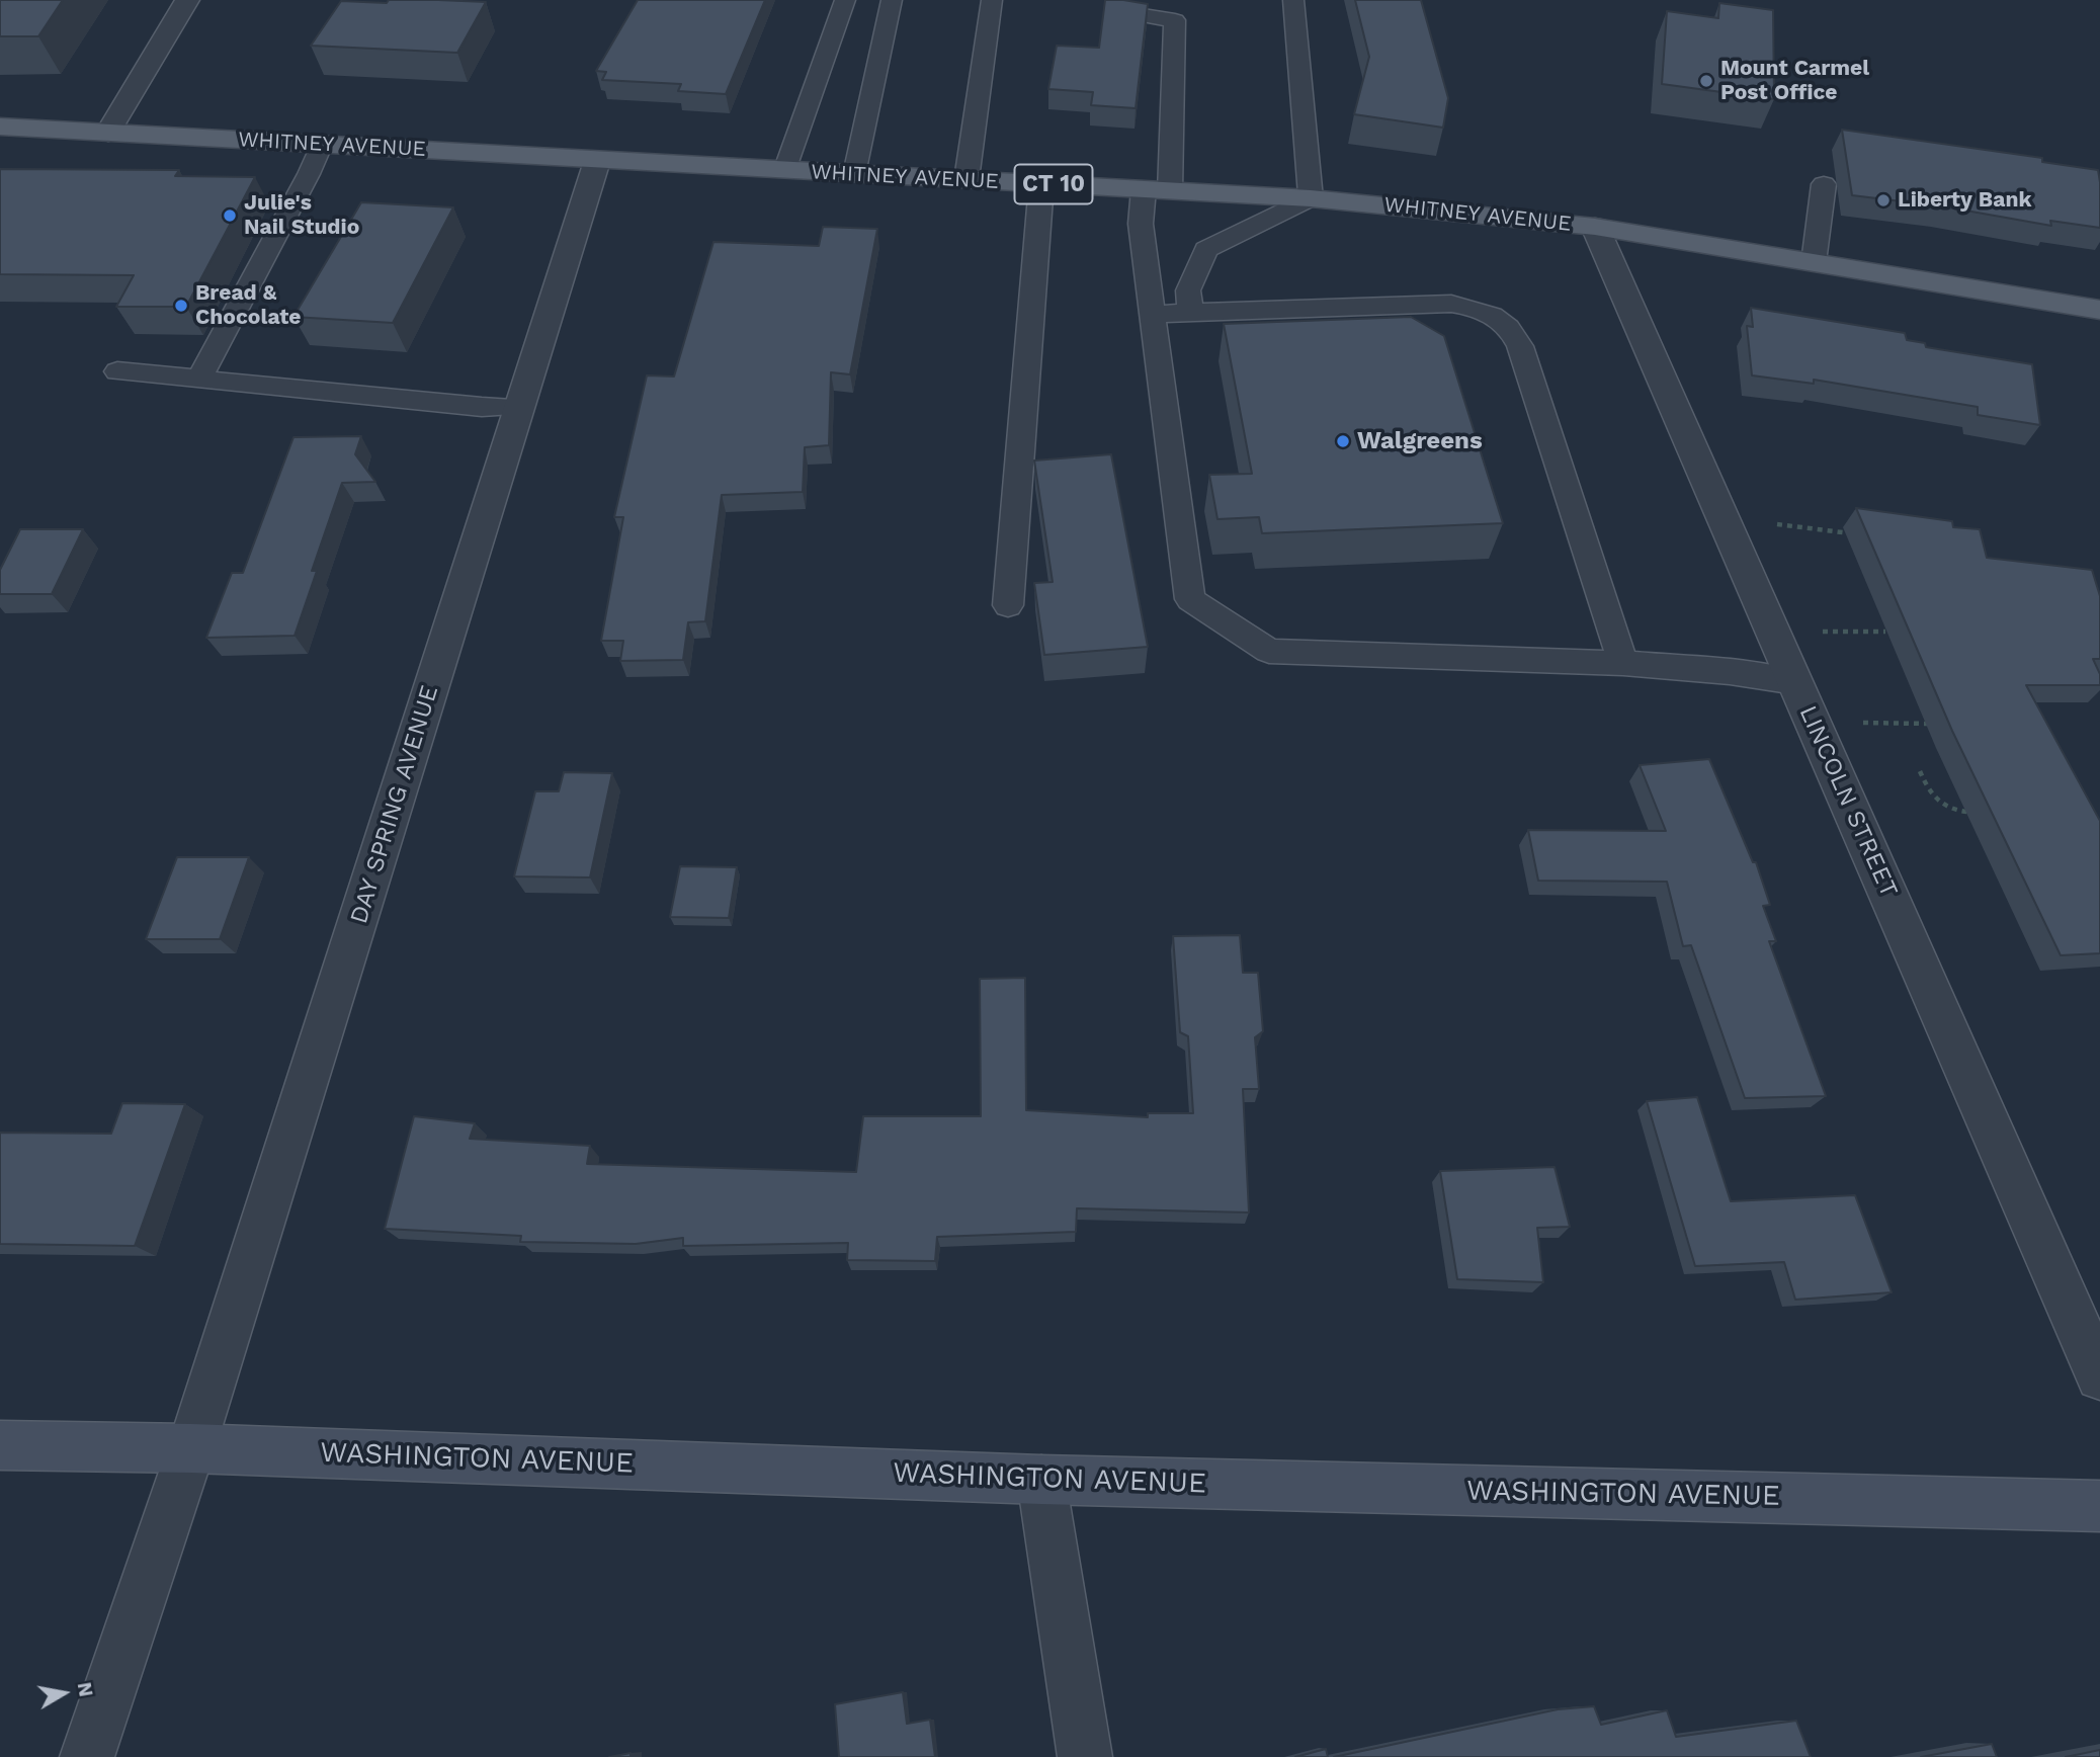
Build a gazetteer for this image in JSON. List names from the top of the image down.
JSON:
{
  "streets": {
    "main road": ["WHITNEY AVENUE", "CT 10"],
    "street": ["LINCOLN STREET", "DAY SPRING AVENUE", "WASHINGTON AVENUE"]
  },
  "crossings": [
    ["WHITNEY AVENUE", "LINCOLN STREET"],
    ["WHITNEY AVENUE", "DAY SPRING AVENUE"],
    ["DAY SPRING AVENUE", "WASHINGTON AVENUE"]
  ],
  "places": [
    "Mount Carmel Post Office",
    "Liberty Bank",
    "Julie's Nail Studio",
    "Bread & Chocolate",
    "Walgreens"
  ],
  "north": "right"
}
